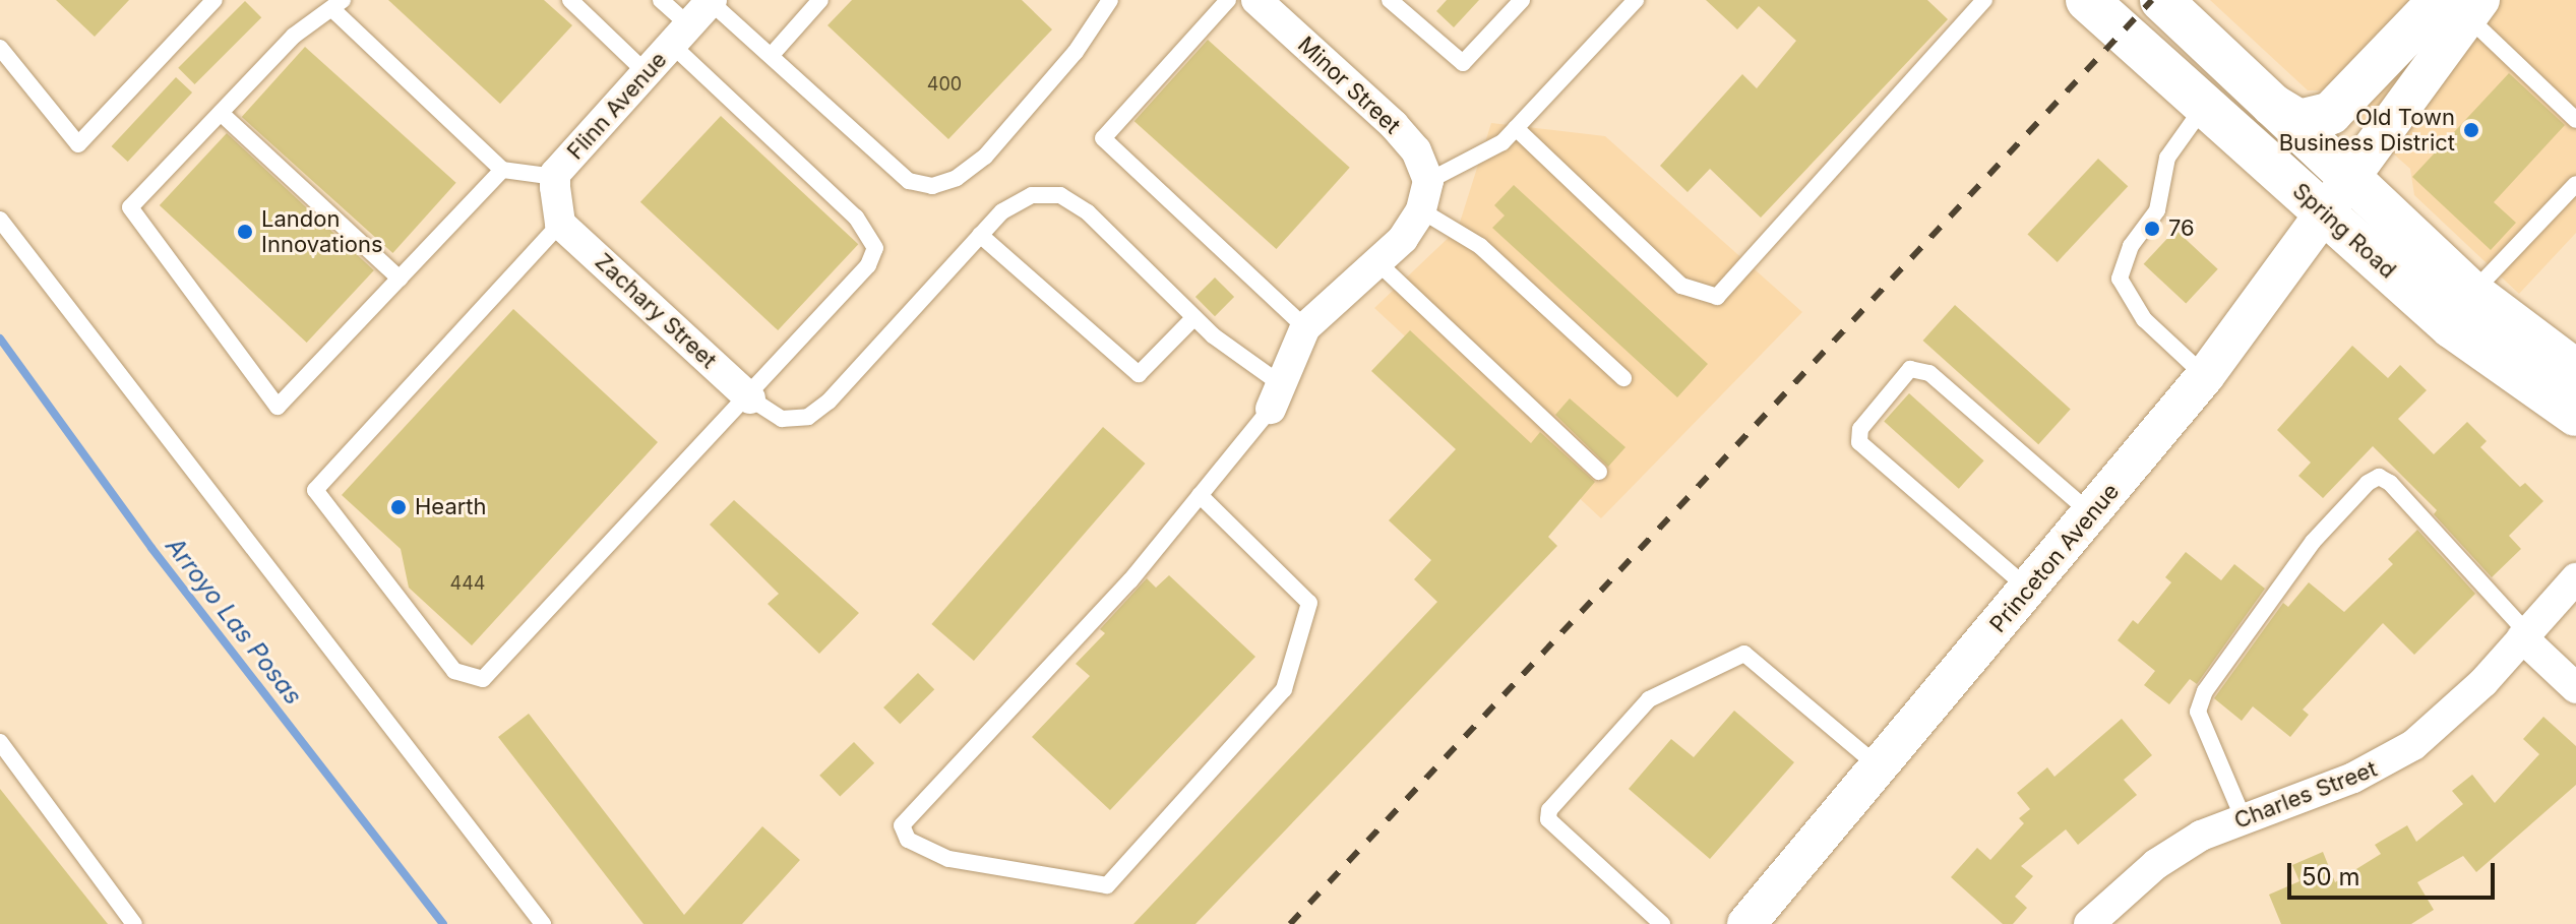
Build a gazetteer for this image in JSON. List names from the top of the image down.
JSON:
{
  "streets": {
    "main road": ["Spring Road"],
    "street": [
      "Minor Street",
      "Flinn Avenue",
      "Zachary Street",
      "Princeton Avenue",
      "Charles Street"
    ]
  },
  "crossings": [
    ["Flinn Avenue", "Zachary Street"],
    ["Spring Road", "Princeton Avenue"]
  ],
  "water": ["Arroyo Las Posas"],
  "places": [
    "Old Town Business District",
    "76",
    "Landon Innovations",
    "Hearth"
  ],
  "house_numbers": ["400", "444"],
  "scale_bar": "50 m"
}
